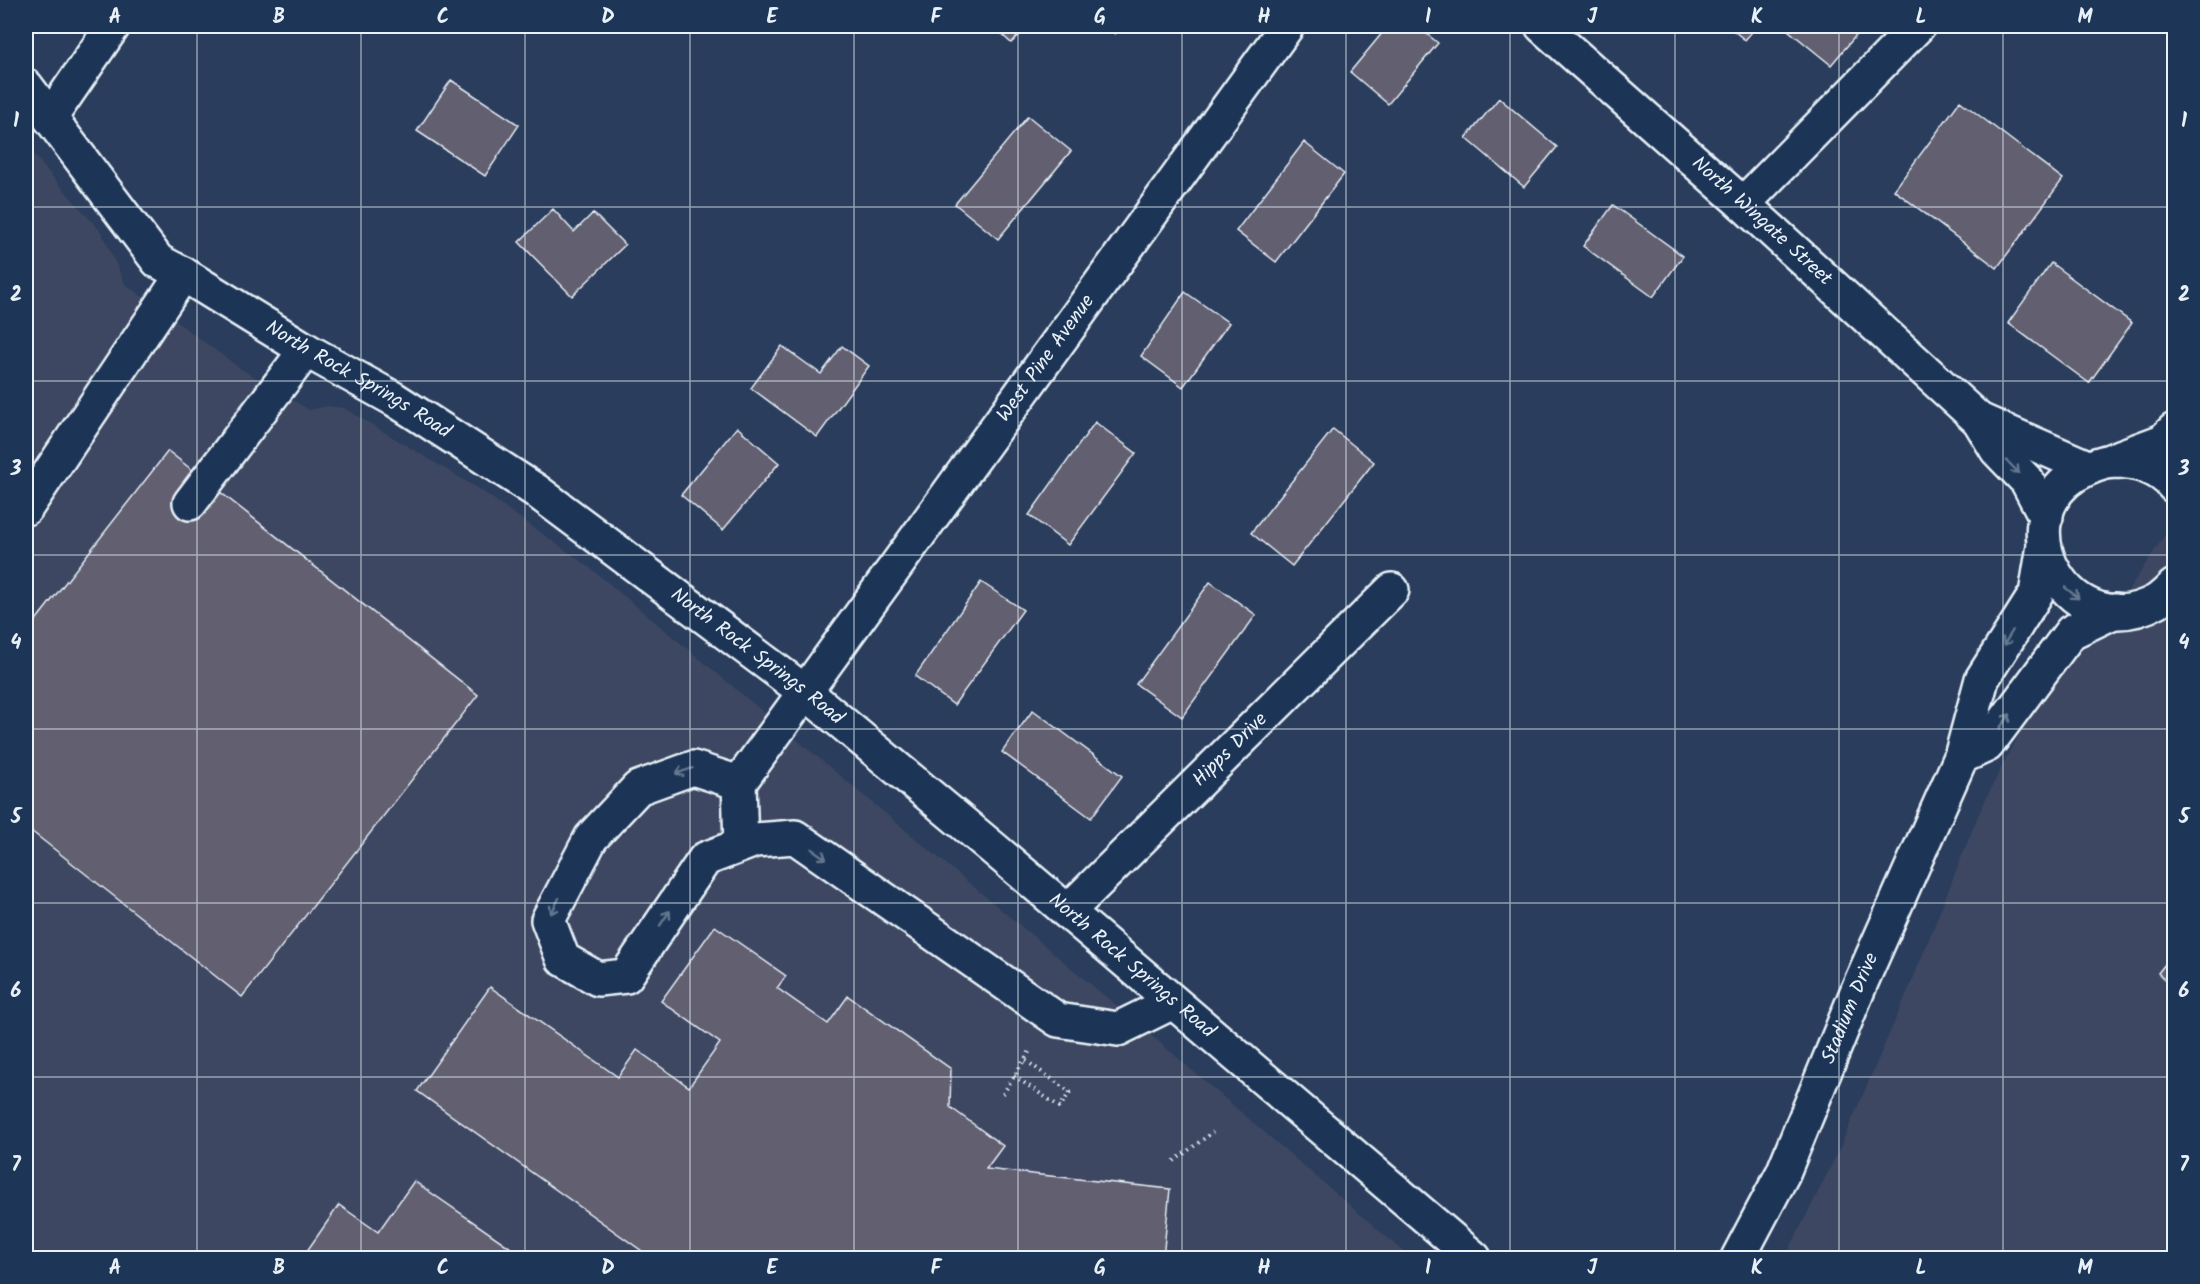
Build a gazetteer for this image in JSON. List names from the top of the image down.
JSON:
{
  "streets": {
    "street": [
      "North Wingate Street",
      "West Pine Avenue",
      "North Rock Springs Road",
      "Hipps Drive",
      "Stadium Drive"
    ]
  },
  "crossings": [
    ["North Wingate Street", "Stadium Drive"],
    ["West Pine Avenue", "North Rock Springs Road"],
    ["North Rock Springs Road", "Hipps Drive"]
  ],
  "grid": {
    "columns": [
      "A",
      "B",
      "C",
      "D",
      "E",
      "F",
      "G",
      "H",
      "I",
      "J",
      "K",
      "L",
      "M"
    ],
    "rows": [
      "1",
      "2",
      "3",
      "4",
      "5",
      "6",
      "7"
    ]
  }
}
